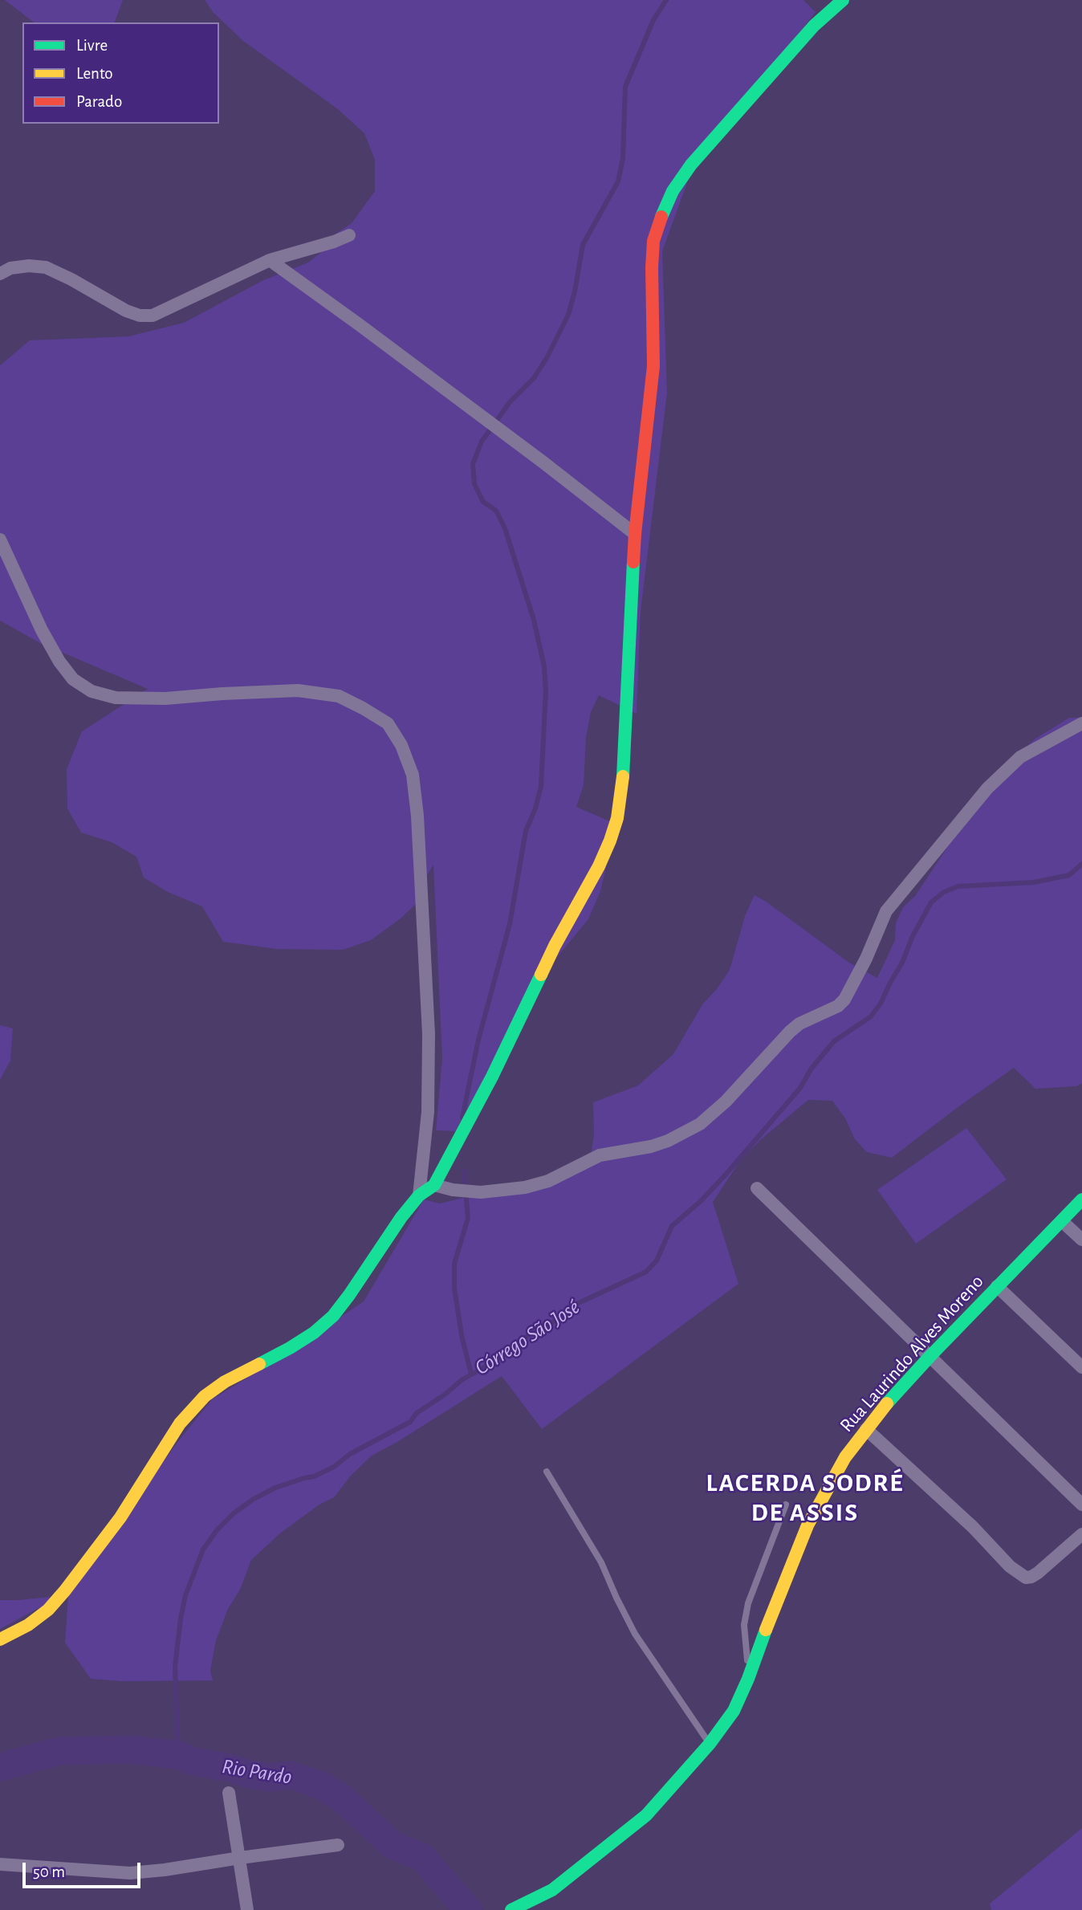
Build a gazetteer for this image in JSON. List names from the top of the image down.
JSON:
{
  "streets": {
    "street": ["Rua Laurindo Alves Moreno"]
  },
  "districts": ["LACERDA SODRÉ DE ASSIS"],
  "water": ["Córrego São José", "Rio Pardo"],
  "legend": ["Livre", "Lento", "Parado"],
  "scale_bar": "50 m"
}
